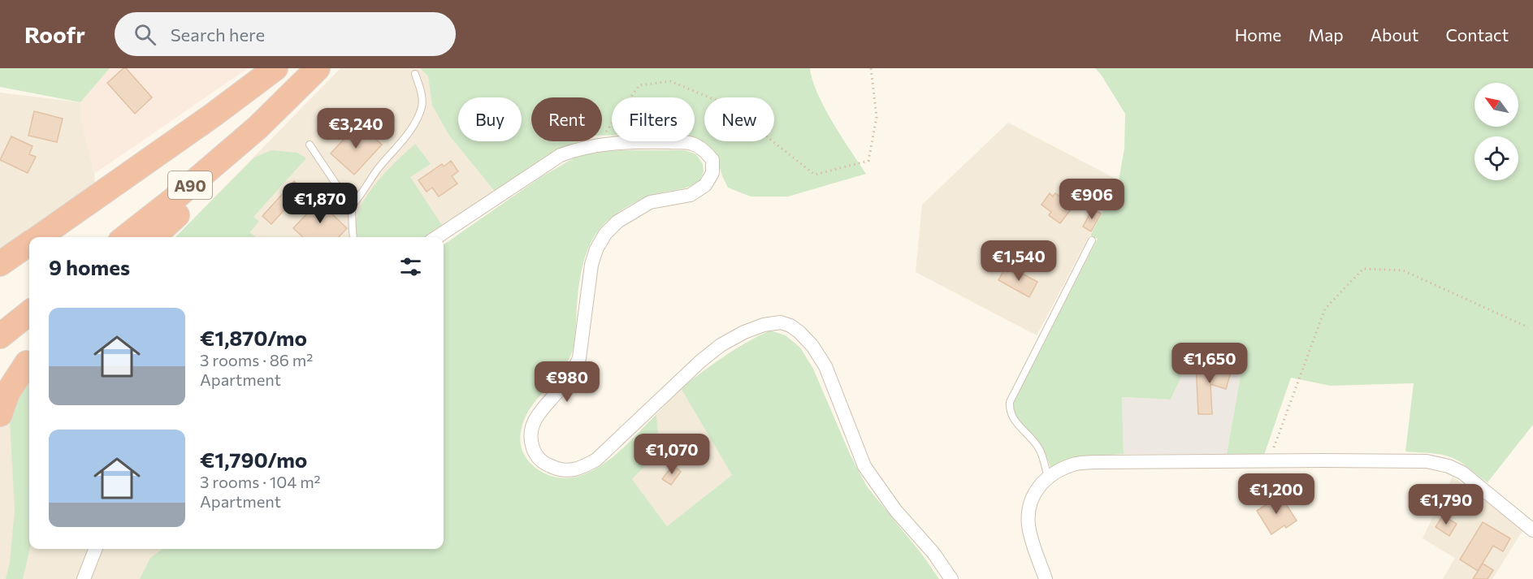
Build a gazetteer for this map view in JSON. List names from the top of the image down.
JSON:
{
  "streets": {
    "highway": ["Α90"]
  },
  "north": "top left",
  "page": {
    "header": "Roofr",
    "search": "Search here",
    "nav": [
      "Home",
      "Map",
      "About",
      "Contact"
    ],
    "chip": [
      "Buy",
      "Rent",
      "Filters",
      "New"
    ],
    "price": [
      "€3,240",
      "€906",
      "€1,870",
      "€1,540",
      "€1,650",
      "€980",
      "€1,070",
      "€1,200",
      "€1,790"
    ],
    "heading": "9 homes",
    "list": [
      {
        "name": "€1,870/mo",
        "note": "3 rooms · 86 m² · Apartment"
      },
      {
        "name": "€1,790/mo",
        "note": "3 rooms · 104 m² · Apartment"
      }
    ]
  }
}
